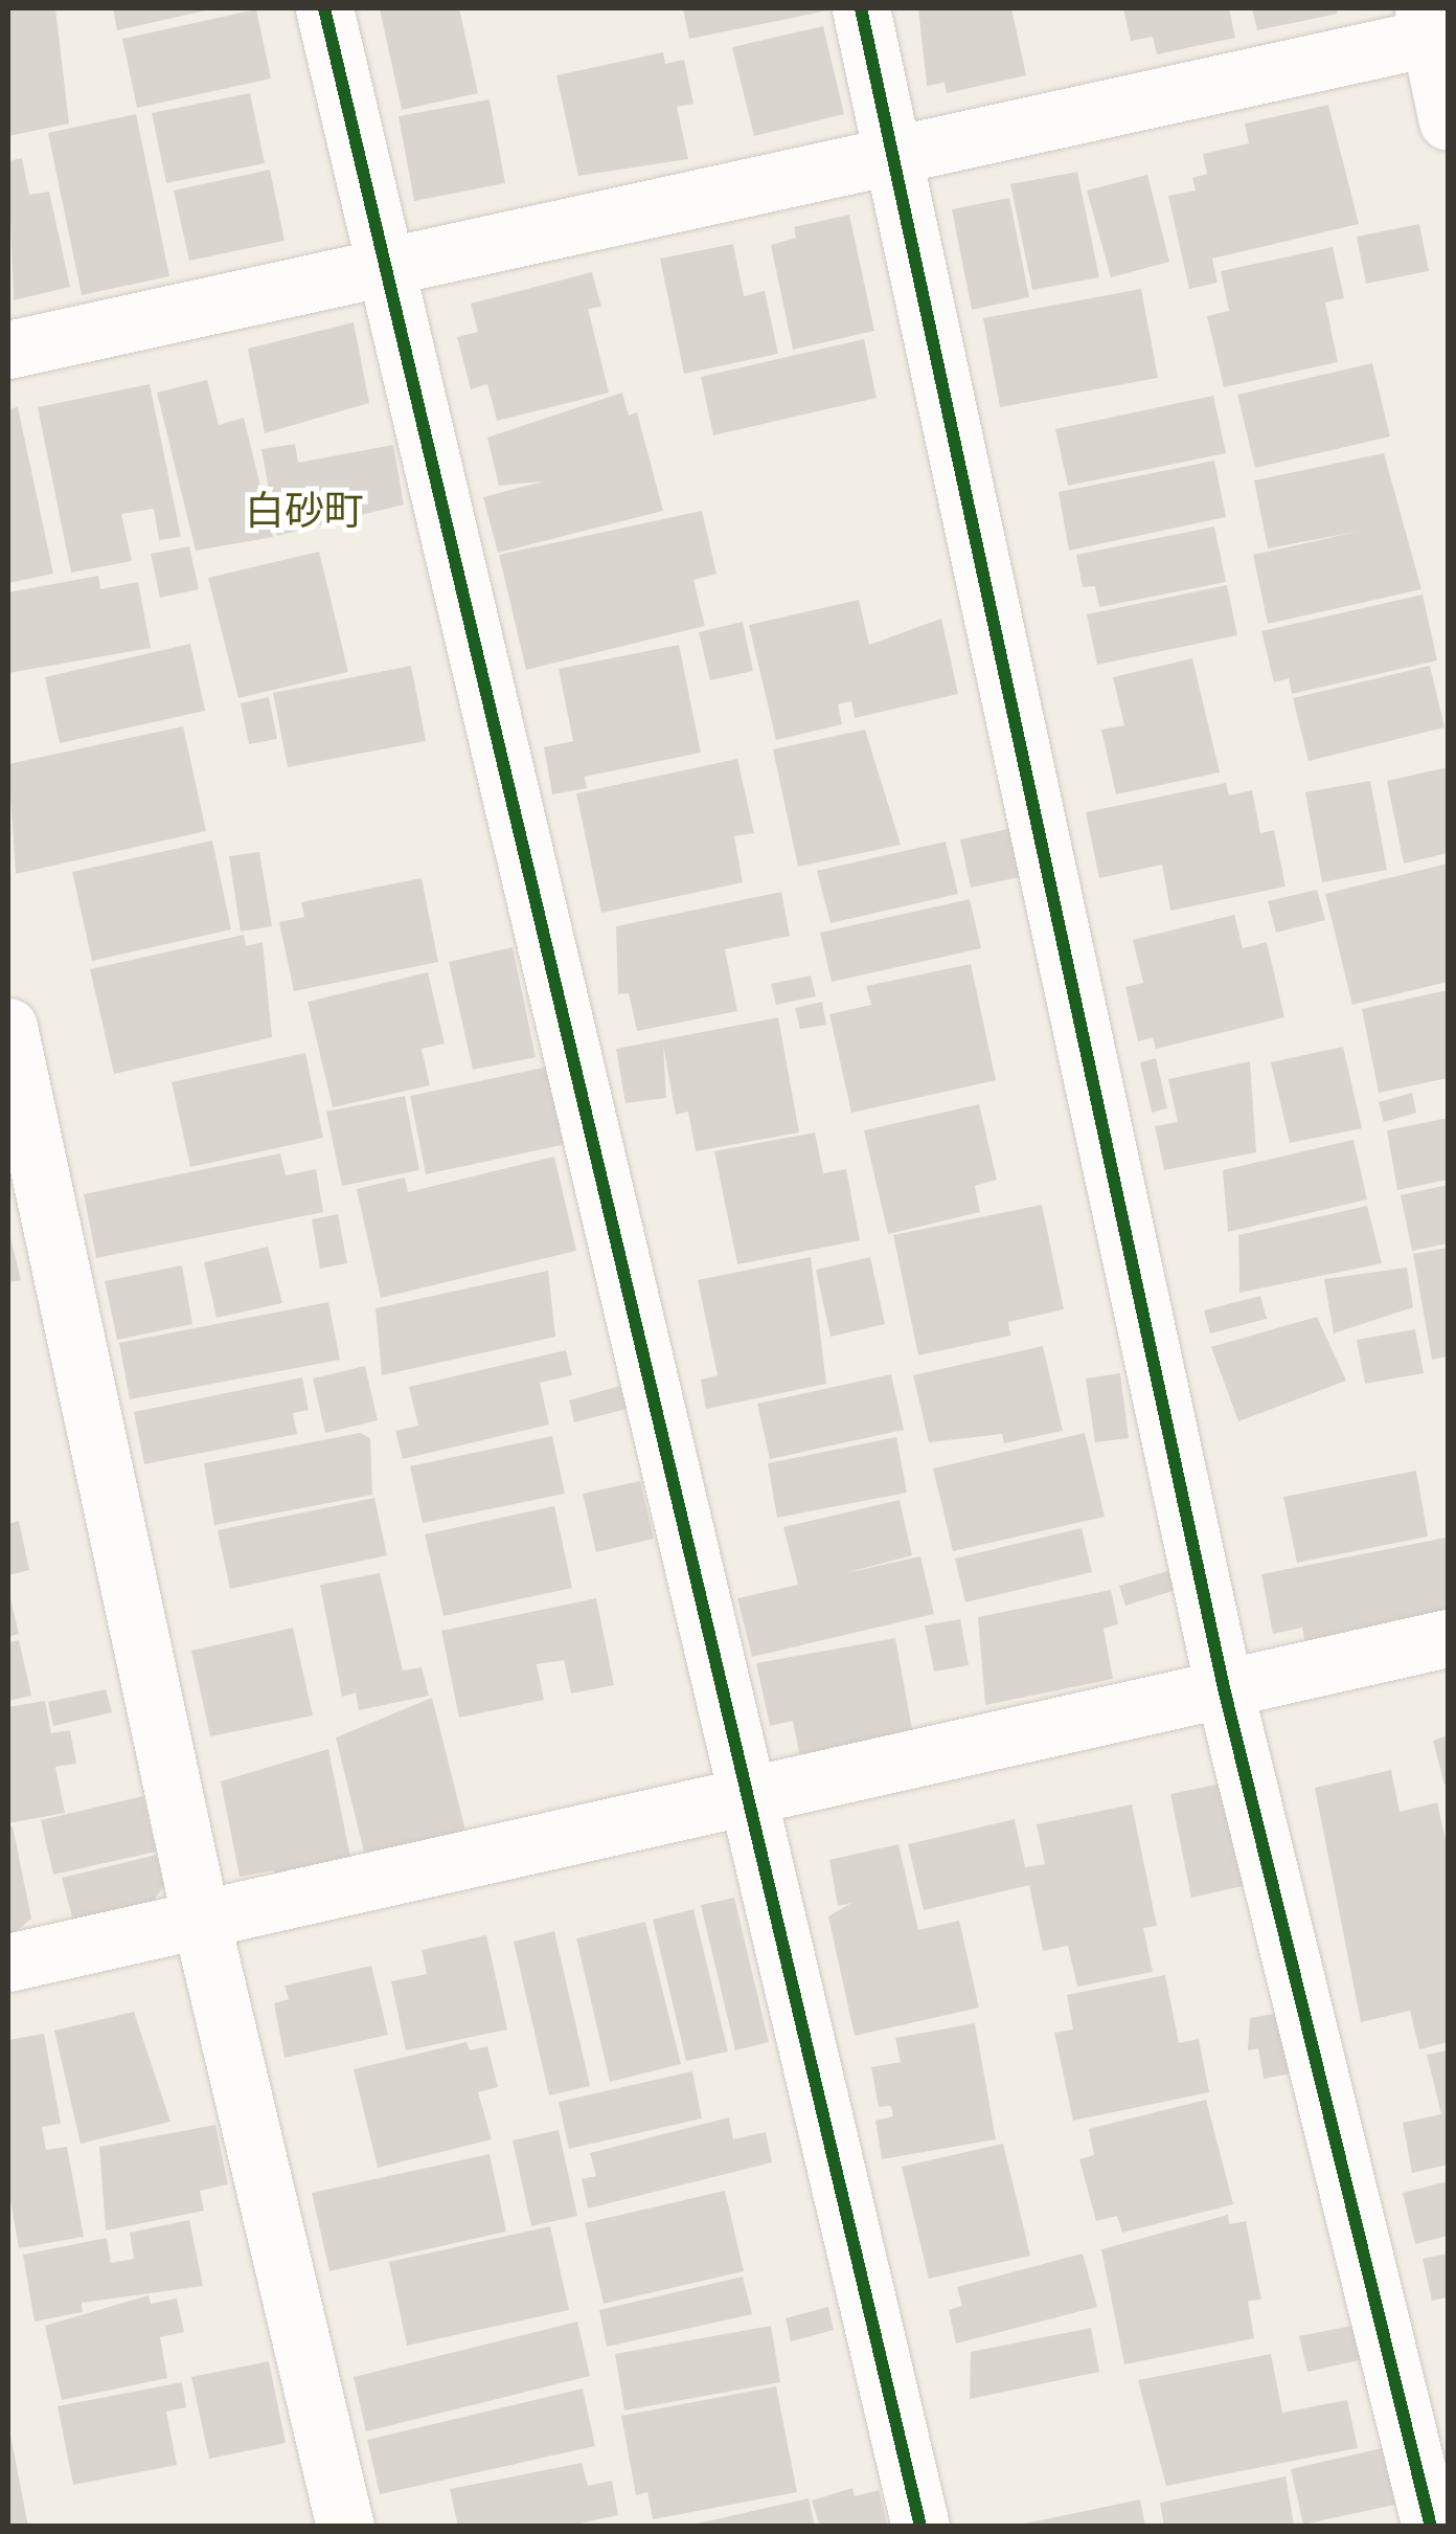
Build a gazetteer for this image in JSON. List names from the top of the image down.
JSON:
{
  "districts": ["白砂町"]
}
